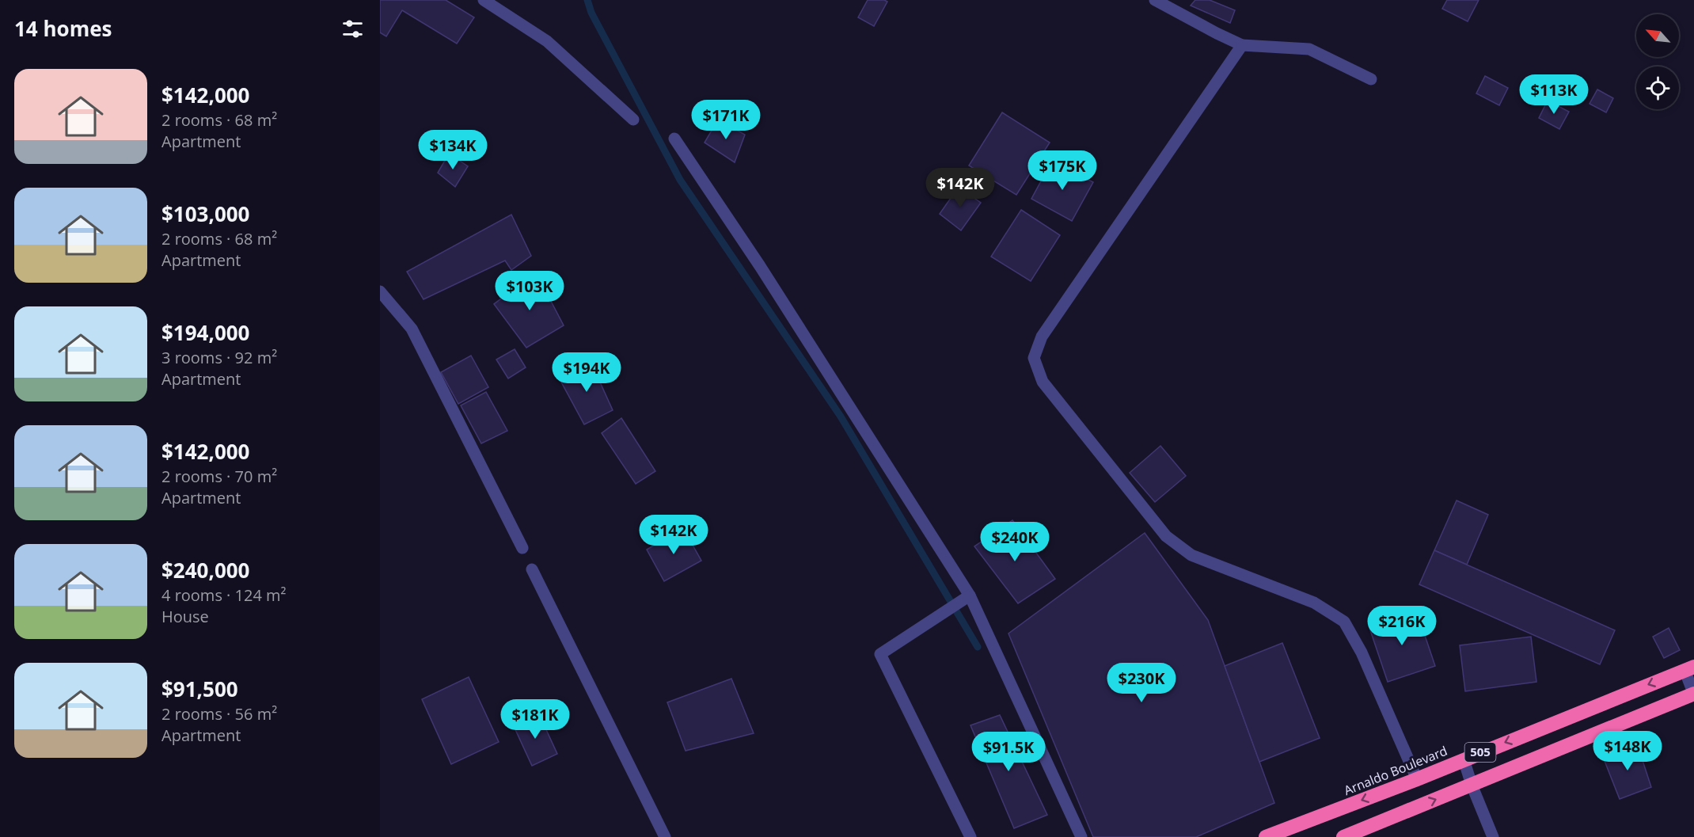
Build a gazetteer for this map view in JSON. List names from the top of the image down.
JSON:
{
  "streets": {
    "highway": ["505", "Arnaldo Boulevard"]
  },
  "north": "top left",
  "page": {
    "heading": "14 homes",
    "list": [
      {
        "name": "$142,000",
        "note": "2 rooms · 68 m² · Apartment"
      },
      {
        "name": "$103,000",
        "note": "2 rooms · 68 m² · Apartment"
      },
      {
        "name": "$194,000",
        "note": "3 rooms · 92 m² · Apartment"
      },
      {
        "name": "$142,000",
        "note": "2 rooms · 70 m² · Apartment"
      },
      {
        "name": "$240,000",
        "note": "4 rooms · 124 m² · House"
      },
      {
        "name": "$91,500",
        "note": "2 rooms · 56 m² · Apartment"
      }
    ],
    "price": [
      "$113K",
      "$171K",
      "$134K",
      "$175K",
      "$142K",
      "$103K",
      "$194K",
      "$142K",
      "$240K",
      "$216K",
      "$230K",
      "$181K",
      "$148K",
      "$91.5K"
    ]
  }
}
